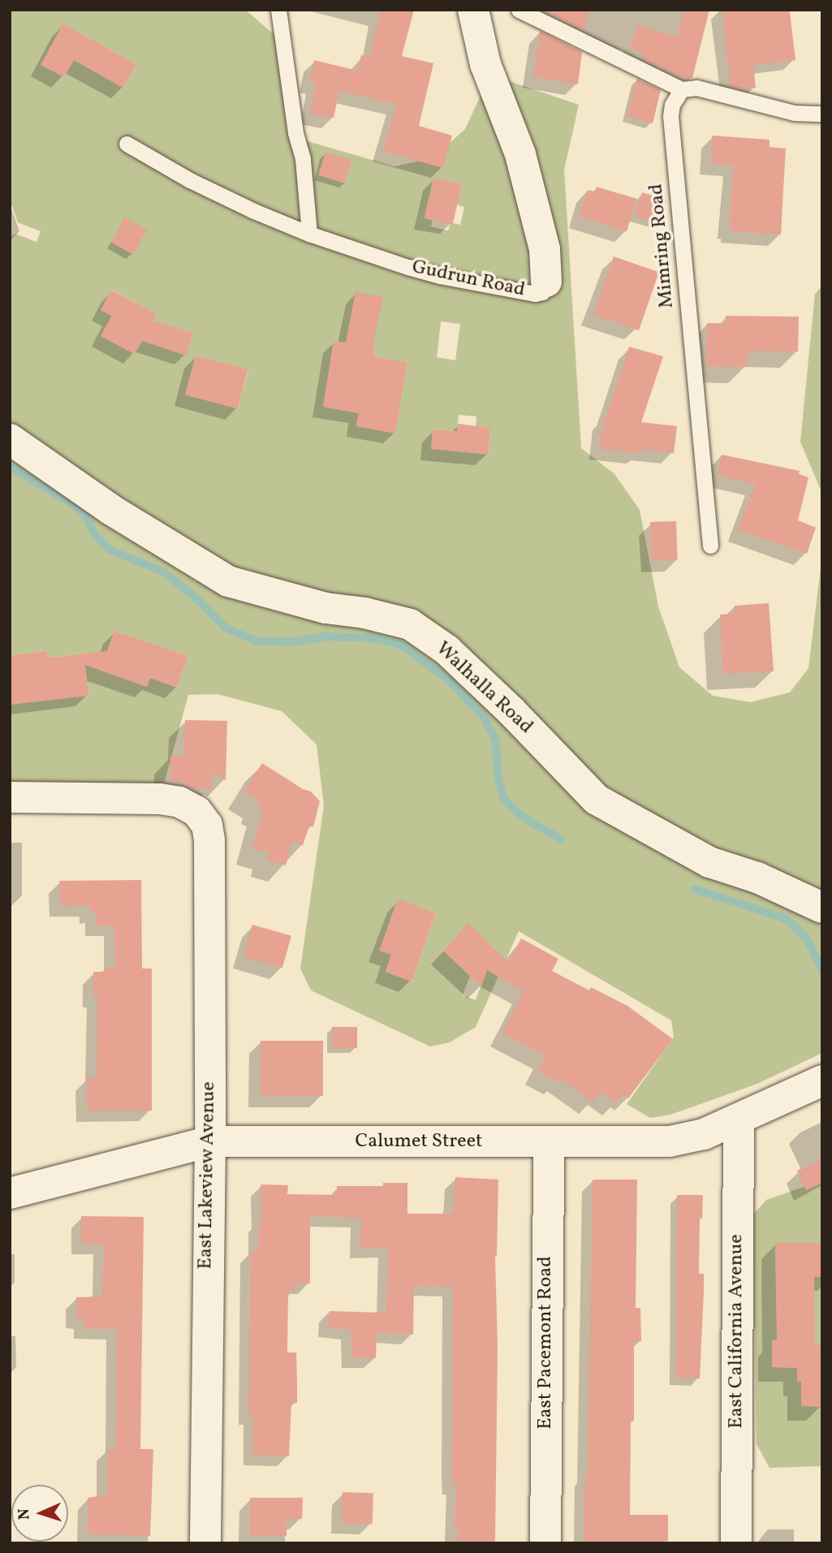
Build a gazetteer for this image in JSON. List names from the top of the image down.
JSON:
{
  "streets": {
    "street": [
      "Gudrun Road",
      "Walhalla Road",
      "Calumet Street",
      "East Lakeview Avenue",
      "East California Avenue",
      "East Pacemont Road"
    ],
    "lane": ["Mimring Road"]
  },
  "crossings": [
    ["Calumet Street", "East Lakeview Avenue"],
    ["Calumet Street", "East California Avenue"],
    ["Calumet Street", "East Pacemont Road"]
  ],
  "north": "left"
}
